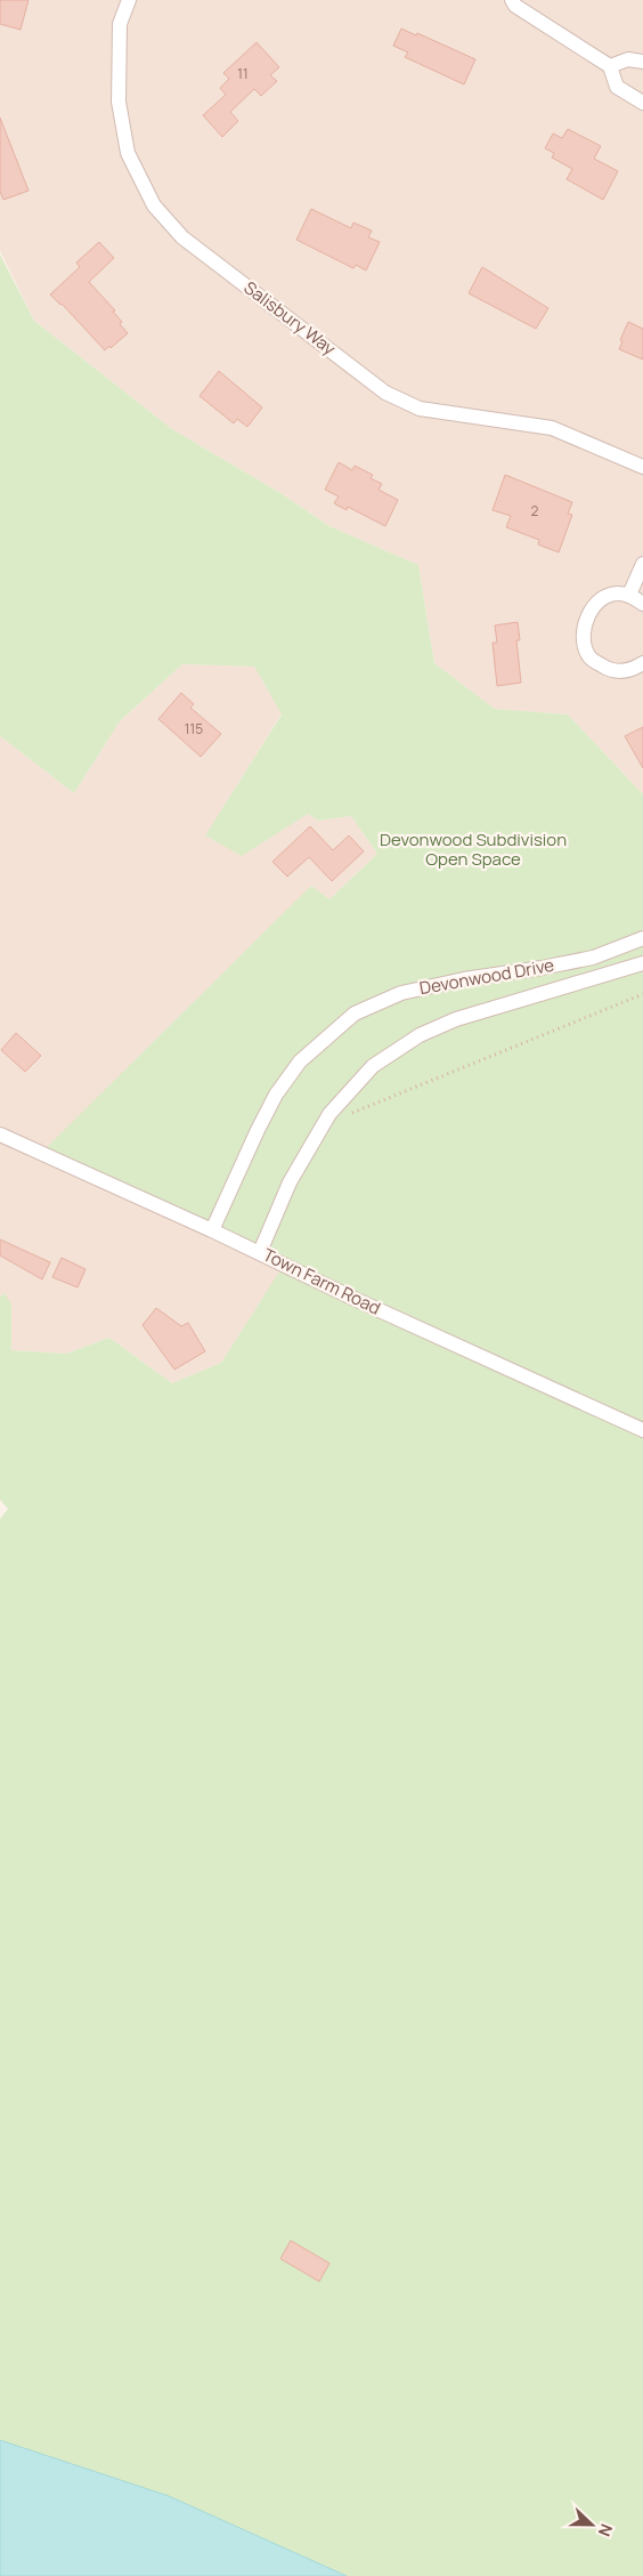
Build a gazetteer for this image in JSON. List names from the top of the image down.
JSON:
{
  "streets": {
    "street": ["Salisbury Way", "Devonwood Drive", "Town Farm Road"]
  },
  "crossings": [
    ["Devonwood Drive", "Town Farm Road"]
  ],
  "parks": ["Devonwood Subdivision Open Space"],
  "house_numbers": ["11", "2", "115"],
  "north": "right"
}
